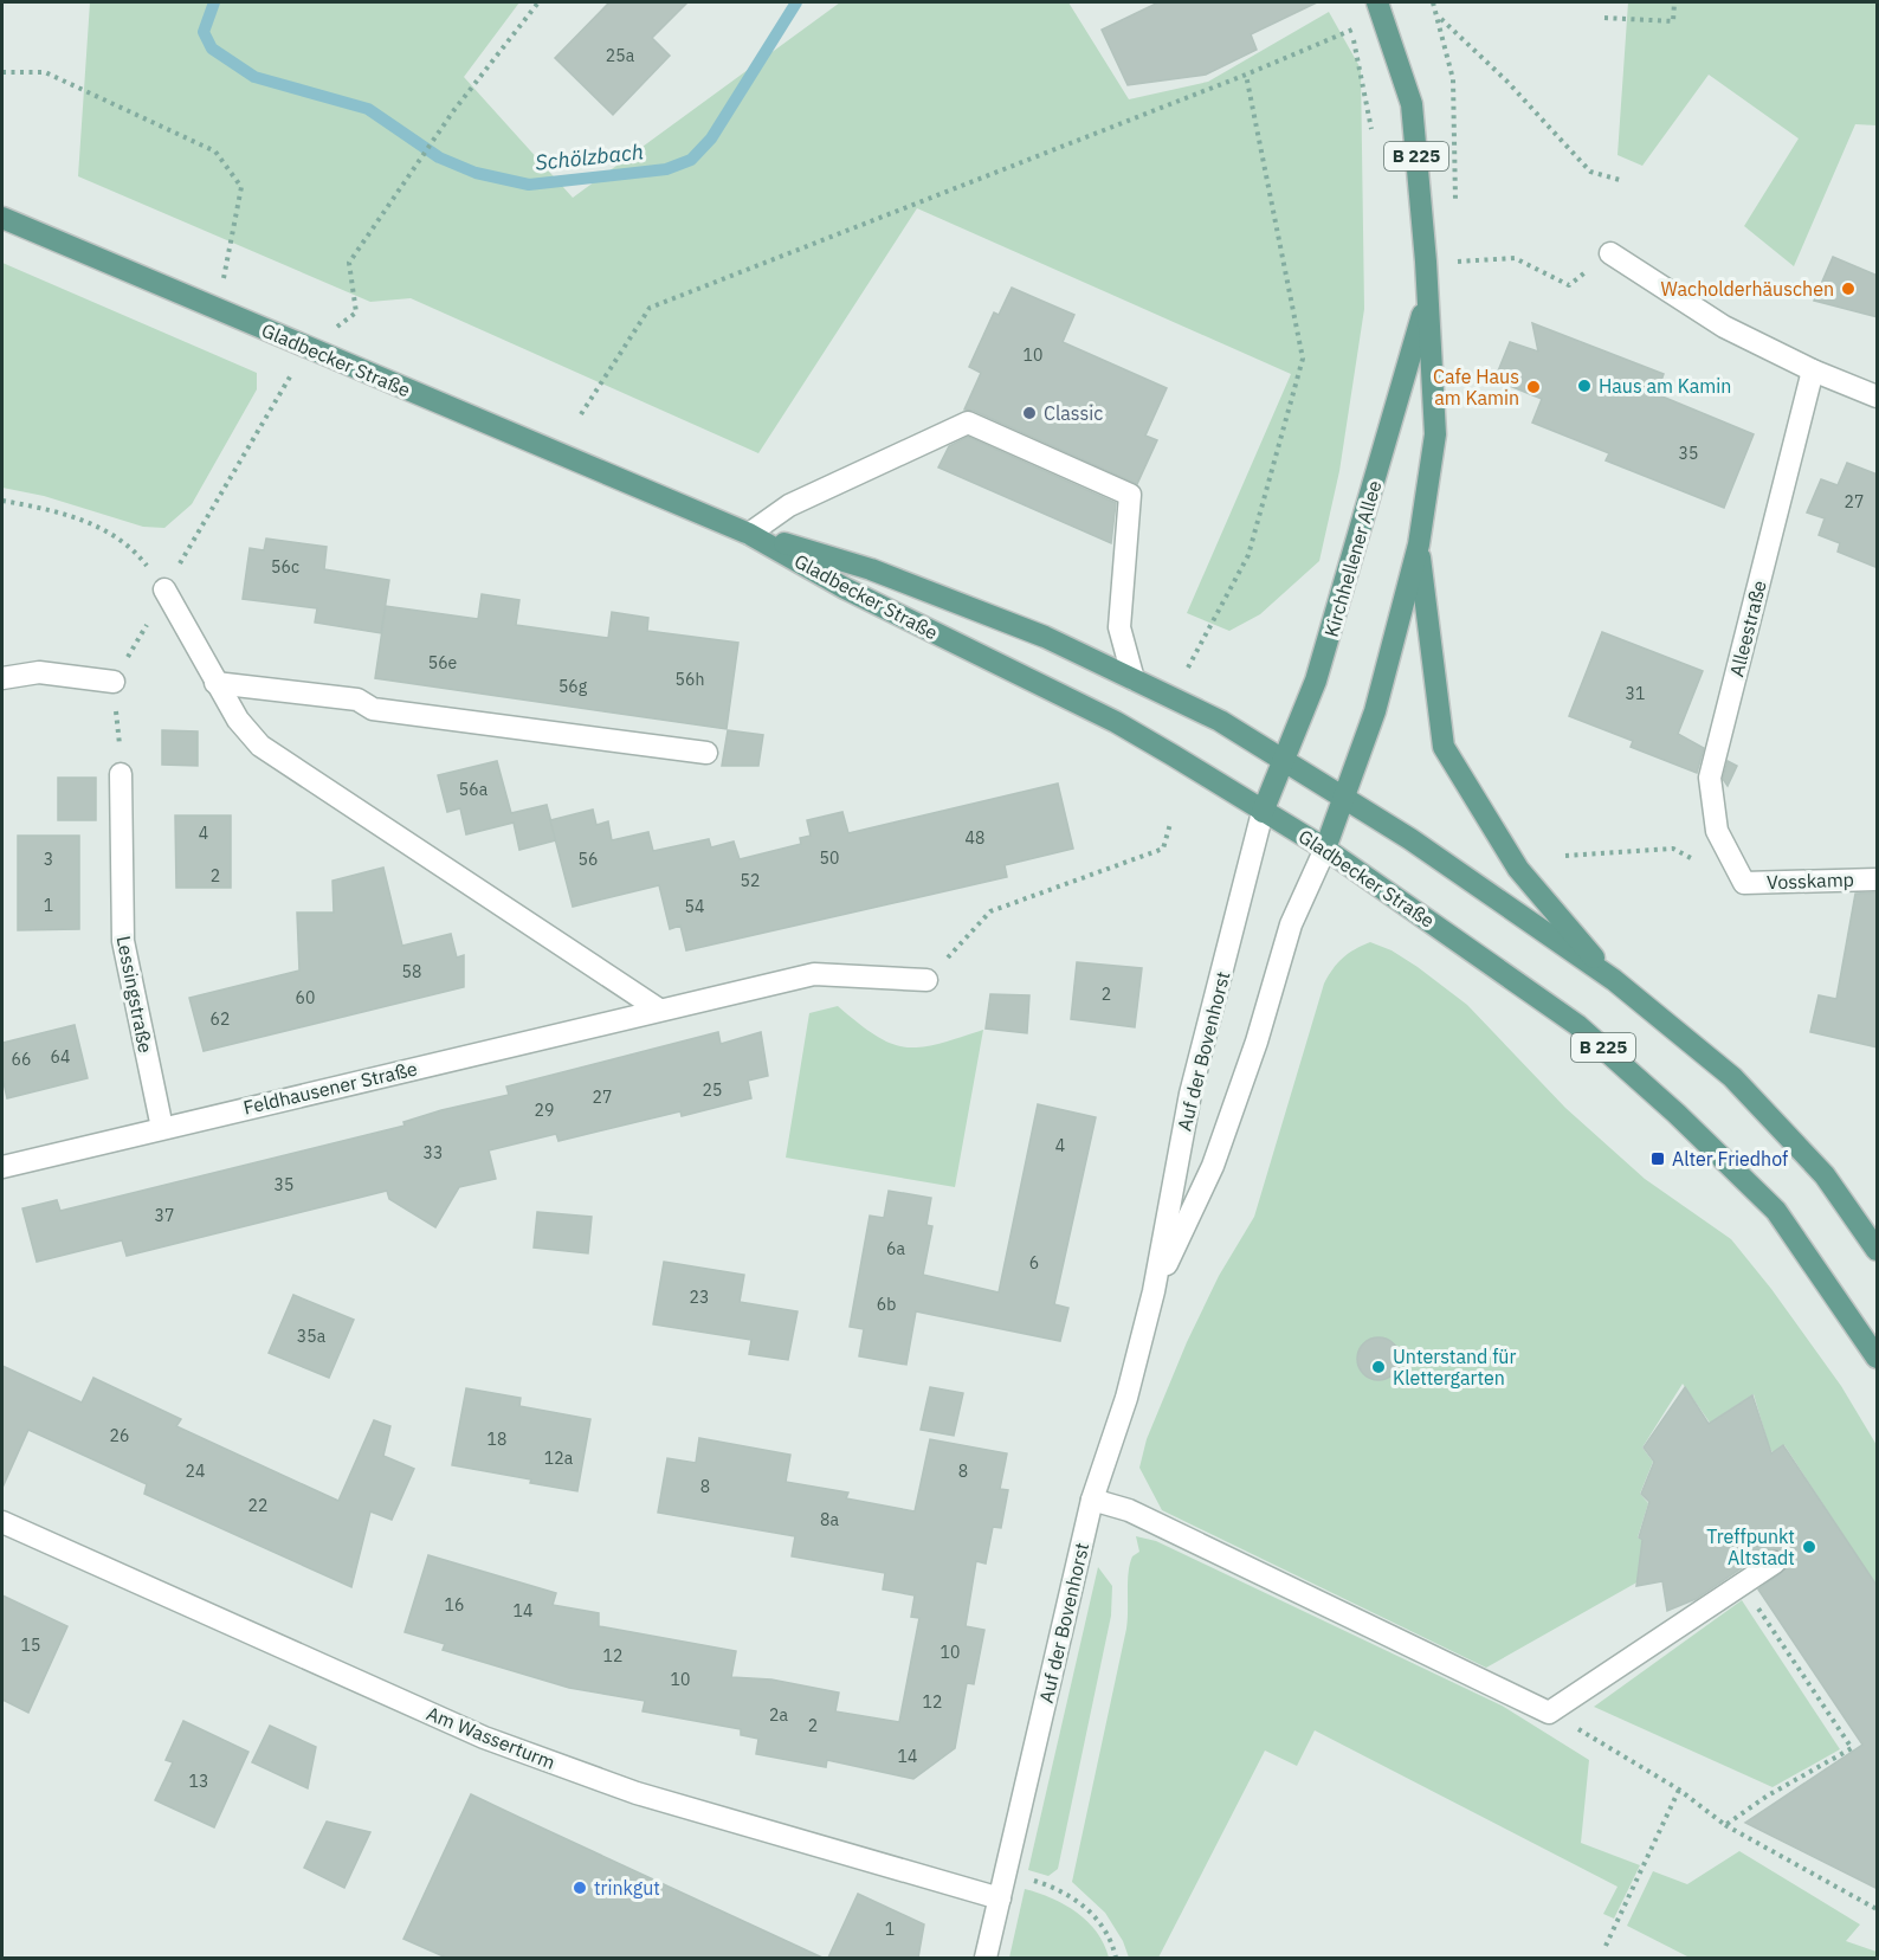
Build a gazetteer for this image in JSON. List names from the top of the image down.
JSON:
{
  "streets": {
    "main road": ["B 225", "Gladbecker Straße", "Kirchhellener Allee"],
    "street": [
      "Alleestraße",
      "Vosskamp",
      "Lessingstraße",
      "Auf der Bovenhorst",
      "Feldhausener Straße",
      "Am Wasserturm"
    ]
  },
  "crossings": [
    ["B 225", "Gladbecker Straße"],
    ["B 225", "Kirchhellener Allee"],
    ["Gladbecker Straße", "Kirchhellener Allee"],
    ["Gladbecker Straße", "Auf der Bovenhorst"],
    ["Kirchhellener Allee", "Auf der Bovenhorst"],
    ["Alleestraße", "Vosskamp"],
    ["Lessingstraße", "Feldhausener Straße"],
    ["Auf der Bovenhorst", "Am Wasserturm"]
  ],
  "water": ["Schölzbach"],
  "places": {
    "other": [
      "Wacholderhäuschen",
      "Haus am Kamin",
      "Cafe Haus am Kamin",
      "Classic",
      "Unterstand für Klettergarten",
      "Treffpunkt Altstadt",
      "trinkgut"
    ],
    "transit": ["Alter Friedhof"]
  },
  "house_numbers": [
    "25a",
    "10",
    "35",
    "27",
    "56c",
    "56e",
    "56h",
    "56g",
    "31",
    "56a",
    "4",
    "48",
    "50",
    "3",
    "56",
    "2",
    "52",
    "1",
    "54",
    "58",
    "2",
    "60",
    "62",
    "64",
    "66",
    "25",
    "27",
    "29",
    "4",
    "33",
    "35",
    "37",
    "6a",
    "6",
    "23",
    "6b",
    "35a",
    "26",
    "18",
    "12a",
    "24",
    "8",
    "8",
    "22",
    "8a",
    "16",
    "14",
    "15",
    "10",
    "12",
    "10",
    "12",
    "2a",
    "2",
    "14",
    "13",
    "1"
  ]
}
